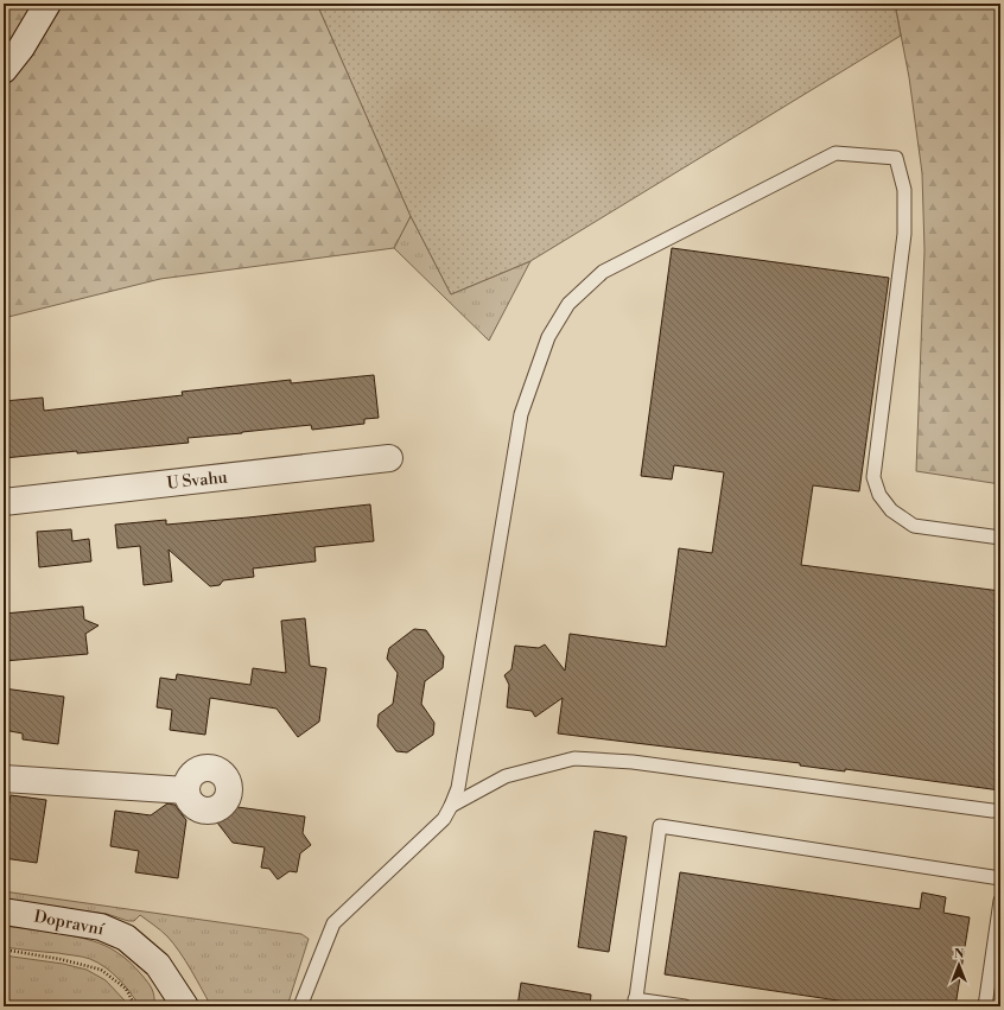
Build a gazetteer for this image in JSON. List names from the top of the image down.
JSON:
{
  "streets": {
    "street": ["U Svahu", "Dopravní"]
  },
  "north": "top"
}
